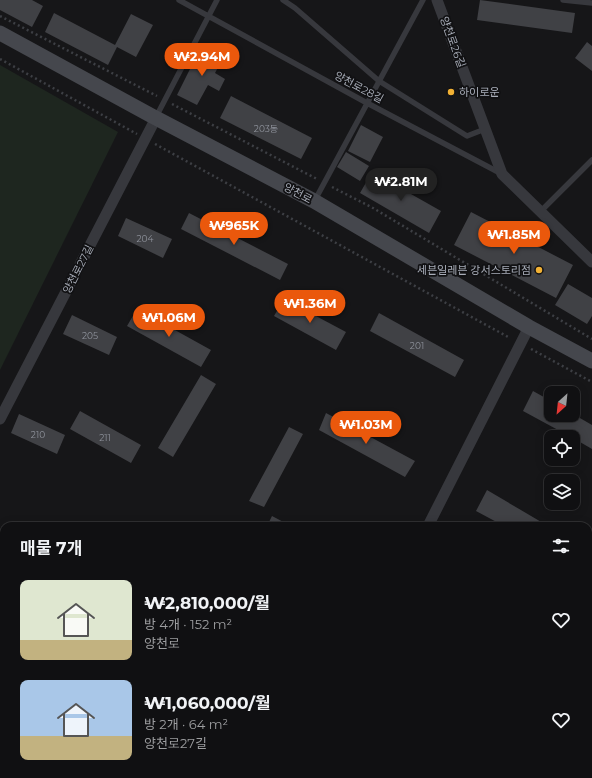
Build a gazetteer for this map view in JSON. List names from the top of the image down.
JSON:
{
  "streets": {
    "main road": ["양천로"],
    "street": ["양천로26길", "양천로27길"],
    "lane": ["양천로28길"]
  },
  "crossings": [
    ["양천로26길", "양천로28길"],
    ["양천로", "양천로27길"]
  ],
  "places": ["하이로운", "세븐일레븐 강서스토리점"],
  "house_numbers": [
    "203동",
    "204",
    "205",
    "201",
    "210",
    "211"
  ],
  "north": "bottom left",
  "page": {
    "price": [
      "₩2.94M",
      "₩2.81M",
      "₩965K",
      "₩1.85M",
      "₩1.36M",
      "₩1.06M",
      "₩1.03M"
    ],
    "heading": "매물 7개",
    "list": [
      {
        "name": "₩2,810,000/월",
        "note": "방 4개 · 152 m² · 양천로"
      },
      {
        "name": "₩1,060,000/월",
        "note": "방 2개 · 64 m² · 양천로27길"
      }
    ]
  }
}
